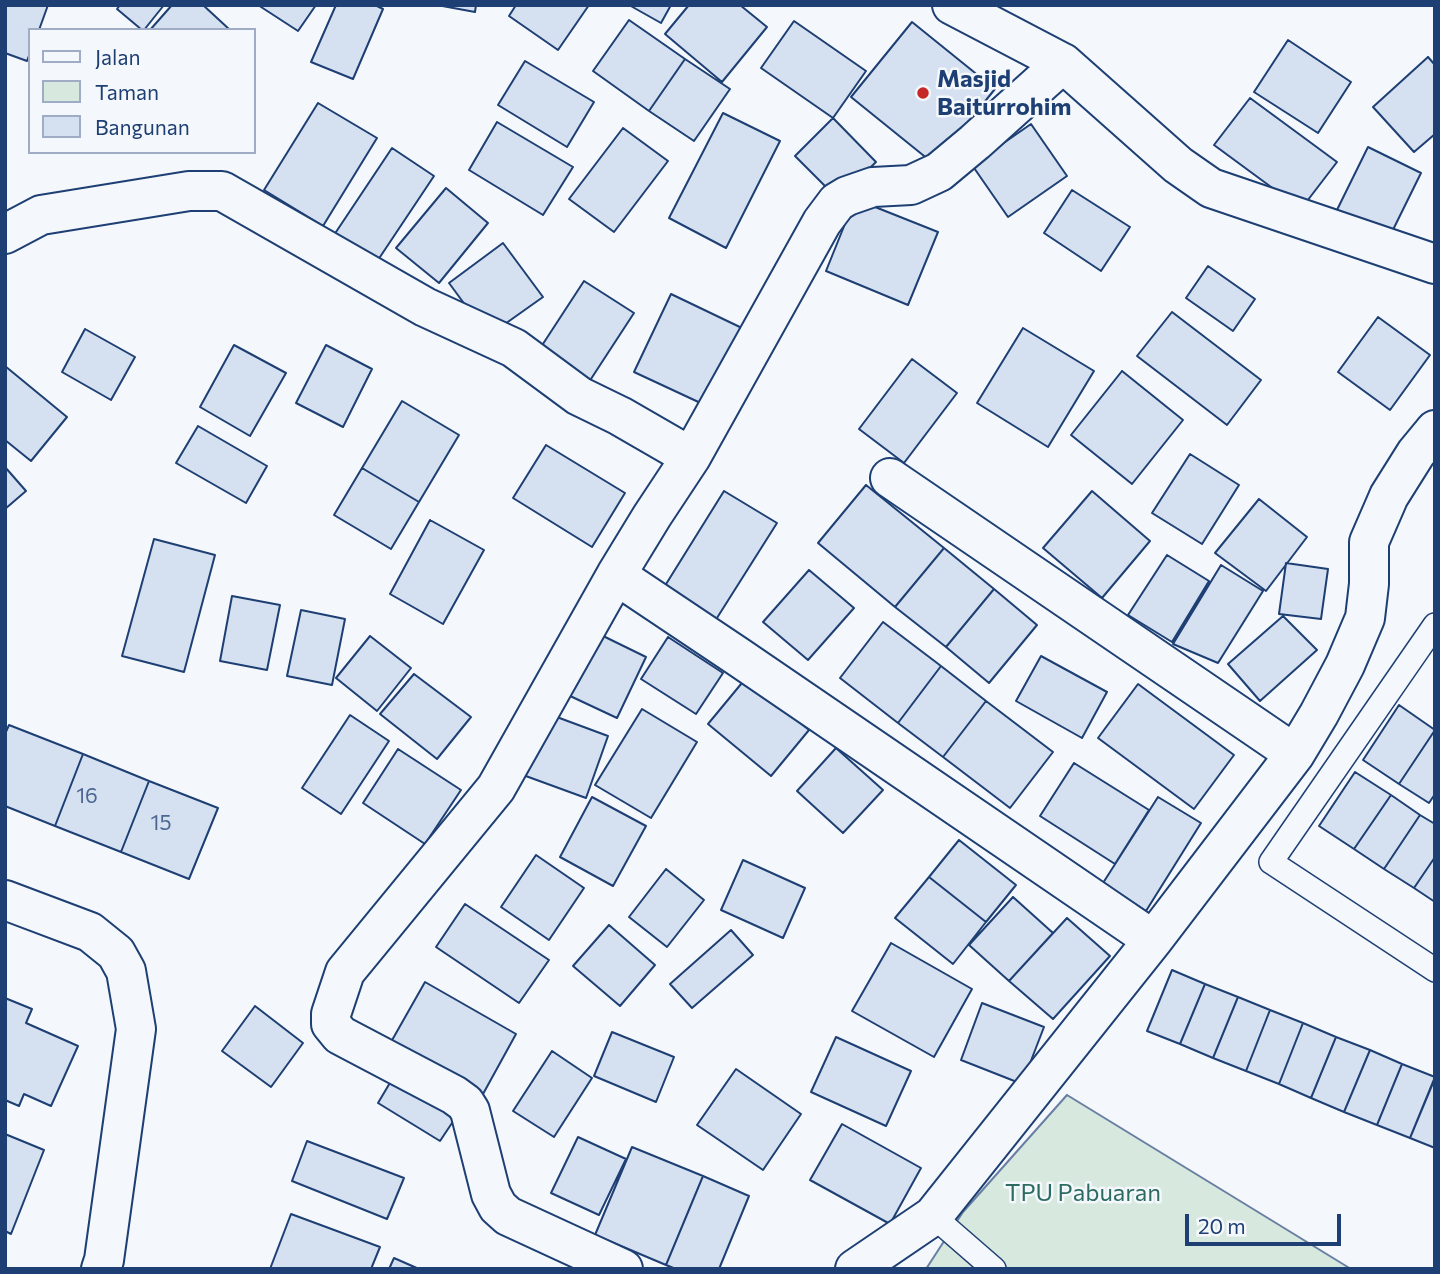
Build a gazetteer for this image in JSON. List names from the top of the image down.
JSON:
{
  "parks": ["TPU Pabuaran"],
  "places": ["Masjid Baiturrohim"],
  "house_numbers": ["16", "15"],
  "legend": ["Jalan", "Taman", "Bangunan"],
  "scale_bar": "20 m"
}
